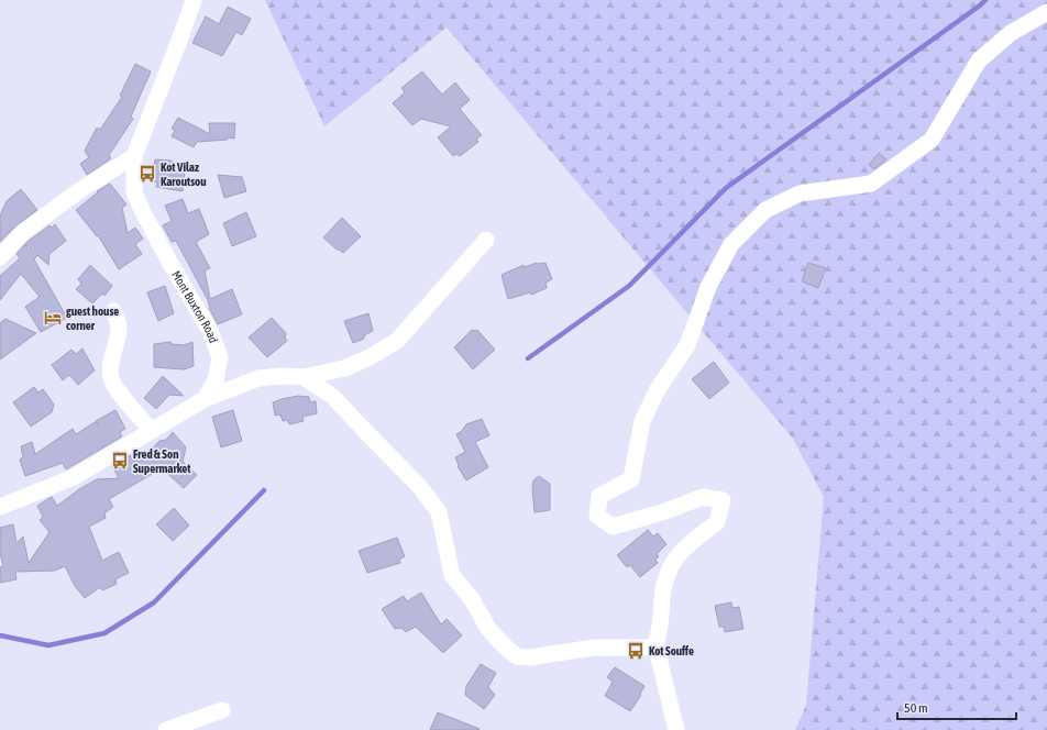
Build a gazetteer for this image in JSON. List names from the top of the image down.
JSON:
{
  "streets": {
    "street": ["Mont Buxton Road"]
  },
  "places": {
    "bus stop": ["Kot Vilaz Karoutsou", "Fred & Son Supermarket", "Kot Souffe"],
    "hotel": ["guest house corner"]
  },
  "scale_bar": "50 m"
}
